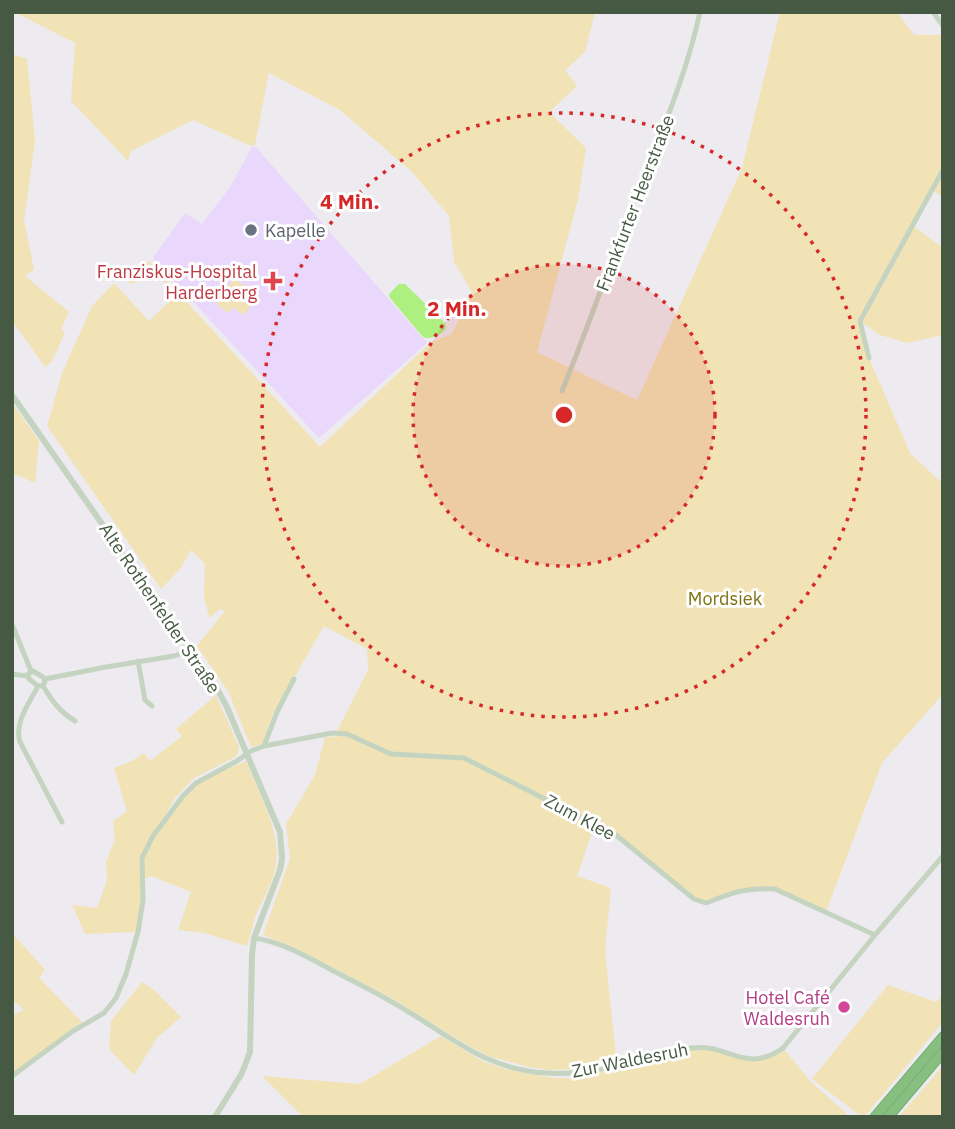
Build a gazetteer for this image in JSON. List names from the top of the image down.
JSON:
{
  "streets": {
    "street": [
      "Frankfurter Heerstraße",
      "Alte Rothenfelder Straße",
      "Zum Klee",
      "Zur Waldesruh"
    ]
  },
  "crossings": [
    ["Alte Rothenfelder Straße", "Zum Klee"],
    ["Alte Rothenfelder Straße", "Zur Waldesruh"],
    ["Zum Klee", "Zur Waldesruh"]
  ],
  "parks": ["Mordsiek"],
  "places": {
    "other": ["Kapelle", "Hotel Café Waldesruh"],
    "health": ["Franziskus-Hospital Harderberg"]
  },
  "rings": ["4 Min.", "2 Min."]
}
